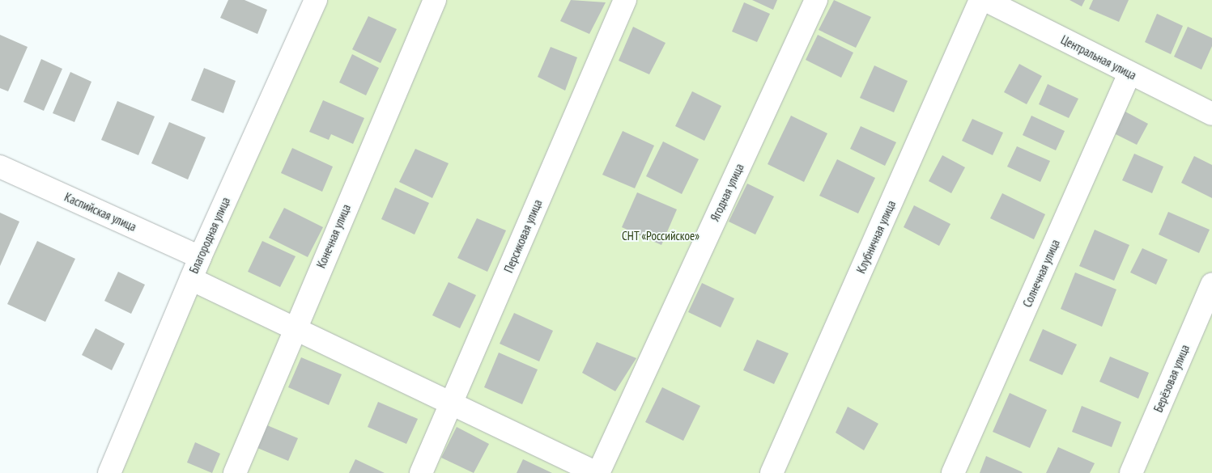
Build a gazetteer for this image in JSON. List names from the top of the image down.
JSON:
{
  "streets": {
    "street": [
      "Центральная улица",
      "Ягодная улица",
      "Каспийская улица",
      "Благородная улица",
      "Конечная улица",
      "Персиковая улица",
      "Клубничная улица",
      "Солнечная улица",
      "Берёзовая улица"
    ]
  },
  "crossings": [
    ["Центральная улица", "Солнечная улица"],
    ["Каспийская улица", "Благородная улица"]
  ],
  "parks": ["СНТ «Российское»"]
}
